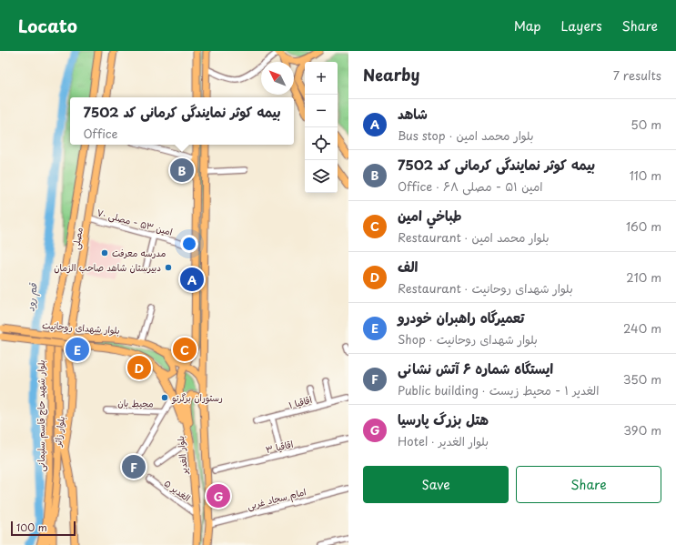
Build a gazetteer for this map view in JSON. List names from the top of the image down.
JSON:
{
  "streets": {
    "main road": [
      "مصلی",
      "بلوار شهدای روحانیت",
      "بلوار شهید حاج قاسم سلیمانی",
      "بلوار زائر",
      "بلوار الغدیر"
    ],
    "street": [
      "امین ۵۳ - مصلی ۷۰",
      "اقاقیا ۱",
      "محیط بان",
      "اقاقیا ۳",
      "الغدیر ۵",
      "امام سجاد غربی"
    ]
  },
  "crossings": [
    ["امین ۵۳ - مصلی ۷۰", "مصلی"],
    ["امین ۵۳ - مصلی ۷۰", "بلوار الغدیر"],
    ["مصلی", "بلوار شهدای روحانیت"],
    ["بلوار شهدای روحانیت", "بلوار زائر"],
    ["بلوار الغدیر", "الغدیر ۵"]
  ],
  "water": ["قم رود"],
  "places": ["مدرسه معرفت", "دبیرستان شاهد صاحب الزمان", "رستوران برگرتو"],
  "scale_bar": "100 m",
  "north": "top left",
  "page": {
    "header": "Locato",
    "nav": ["Map", "Layers", "Share"],
    "heading": ["Nearby", "7 results"],
    "map_buttons": ["+", "−"],
    "popup": ["بیمه کوثر نمایندگی کرمانی کد 7502", "Office"],
    "list": [
      {
        "mark": "A",
        "name": "شاهد",
        "note": "Bus stop · بلوار محمد امین",
        "value": "50 m"
      },
      {
        "mark": "B",
        "name": "بیمه کوثر نمایندگی کرمانی کد 7502",
        "note": "Office · امین ۵۱ - مصلی ۶۸",
        "value": "110 m"
      },
      {
        "mark": "C",
        "name": "طباخي امين",
        "note": "Restaurant · بلوار محمد امین",
        "value": "160 m"
      },
      {
        "mark": "D",
        "name": "الف",
        "note": "Restaurant · بلوار شهدای روحانیت",
        "value": "210 m"
      },
      {
        "mark": "E",
        "name": "تعمیرگاه راهبران خودرو",
        "note": "Shop · بلوار شهدای روحانیت",
        "value": "240 m"
      },
      {
        "mark": "F",
        "name": "ایستگاه شماره ۶ آتش نشانی",
        "note": "Public building · الغدیر ۱ - محیط زیست",
        "value": "350 m"
      },
      {
        "mark": "G",
        "name": "هتل بزرگ پارسیا",
        "note": "Hotel · بلوار الغدیر",
        "value": "390 m"
      }
    ],
    "pins": [
      "B",
      "A",
      "C",
      "E",
      "D",
      "F",
      "G"
    ],
    "buttons": ["Save", "Share"],
    "scale": "100 m"
  }
}
